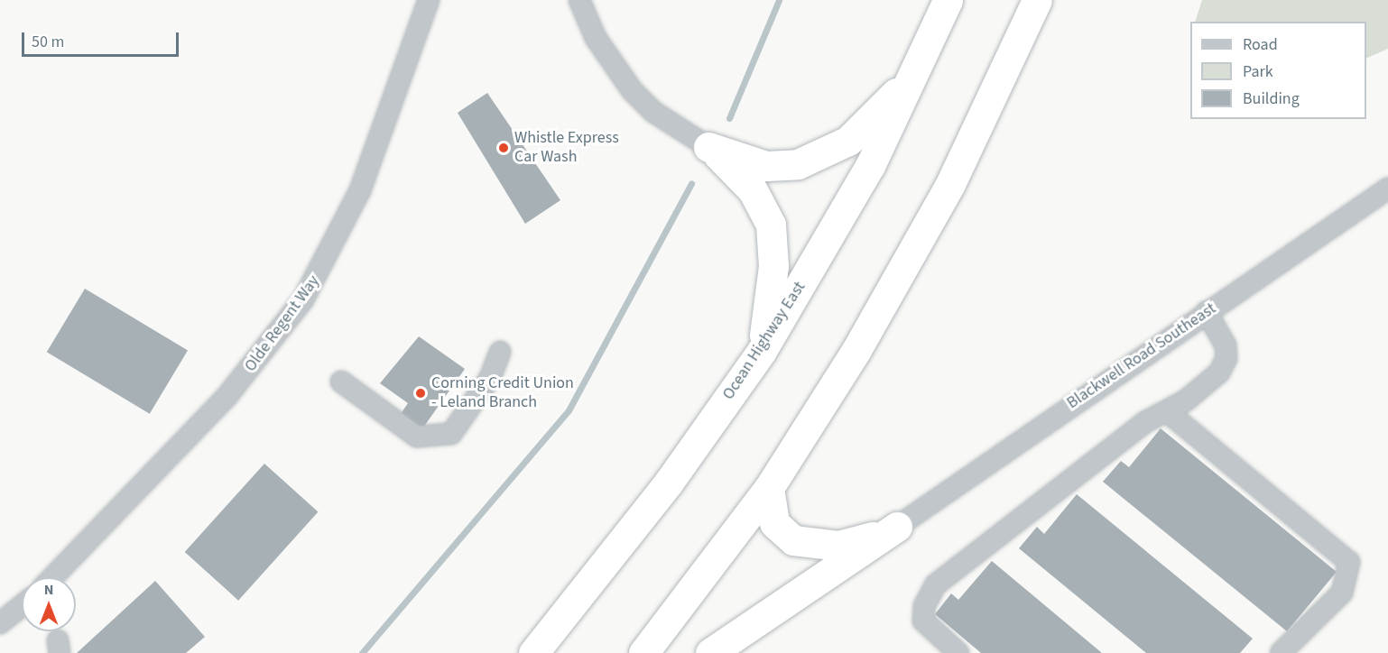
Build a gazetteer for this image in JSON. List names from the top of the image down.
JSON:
{
  "streets": {
    "highway": ["Ocean Highway East"],
    "street": ["Olde Regent Way", "Blackwell Road Southeast"]
  },
  "places": ["Whistle Express Car Wash", "Corning Credit Union - Leland Branch"],
  "legend": ["Road", "Park", "Building"],
  "scale_bar": "50 m",
  "north": "top"
}
